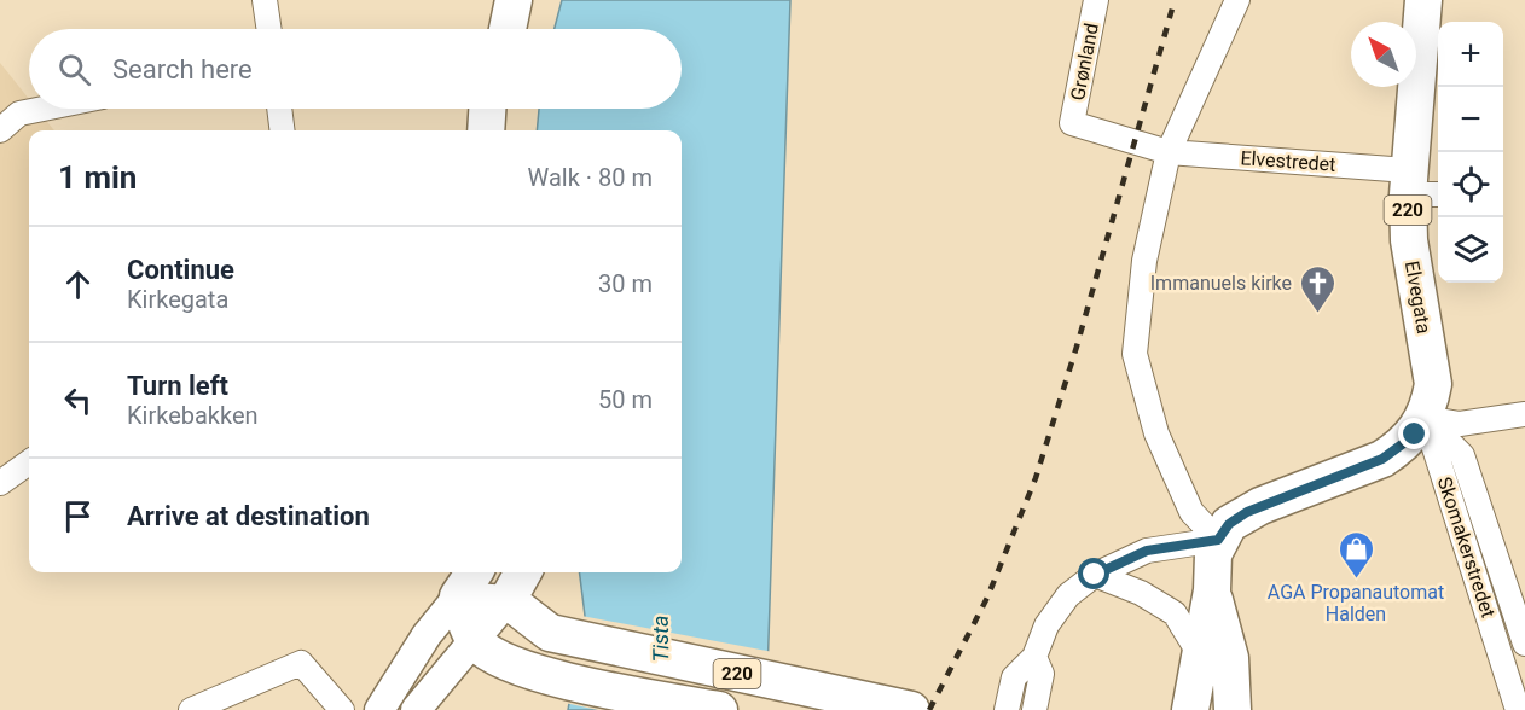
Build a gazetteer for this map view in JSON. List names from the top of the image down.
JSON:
{
  "streets": {
    "main road": ["220", "Elvegata"],
    "street": ["Grønland", "Elvestredet", "Skomakerstredet"]
  },
  "crossings": [
    ["Grønland", "Elvestredet"],
    ["Elvestredet", "Elvegata"],
    ["220", "Elvegata"],
    ["220", "Skomakerstredet"],
    ["Elvegata", "Skomakerstredet"]
  ],
  "water": ["Tista"],
  "places": {
    "church": ["Immanuels kirke"],
    "shop": ["AGA Propanautomat Halden"]
  },
  "north": "top left",
  "page": {
    "map_buttons": ["+", "−"],
    "search": "Search here",
    "heading": ["1 min", "Walk · 80 m"],
    "list": [
      ["Continue", "Kirkegata", "30 m"],
      ["Turn left", "Kirkebakken", "50 m"],
      "Arrive at destination"
    ]
  }
}
